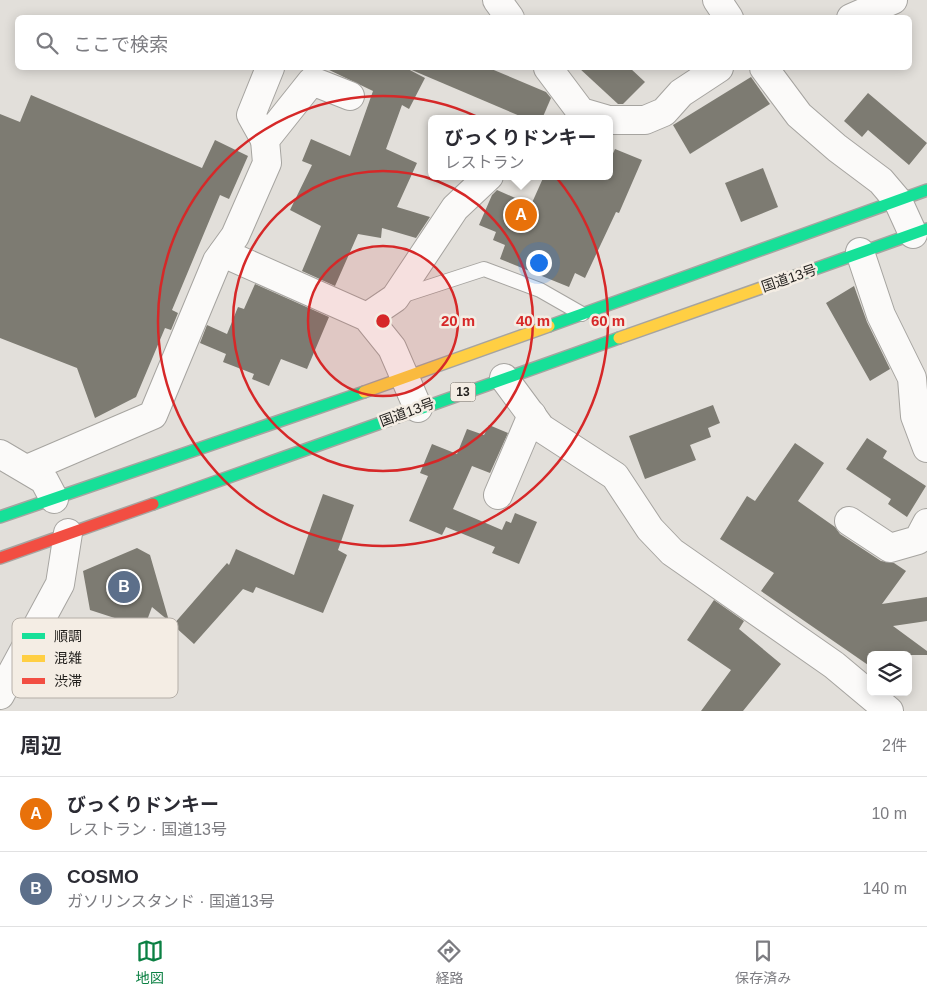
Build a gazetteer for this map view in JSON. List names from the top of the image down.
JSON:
{
  "streets": {
    "highway": ["国道13号", "13"]
  },
  "legend": ["順調", "混雑", "渋滞"],
  "page": {
    "search": "ここで検索",
    "popup": ["びっくりドンキー", "レストラン"],
    "pins": ["A", "B"],
    "heading": ["周辺", "2件"],
    "list": [
      {
        "mark": "A",
        "name": "びっくりドンキー",
        "note": "レストラン · 国道13号",
        "value": "10 m"
      },
      {
        "mark": "B",
        "name": "COSMO",
        "note": "ガソリンスタンド · 国道13号",
        "value": "140 m"
      }
    ],
    "nav": ["地図", "経路", "保存済み"]
  },
  "rings": ["20 m", "40 m", "60 m"]
}
